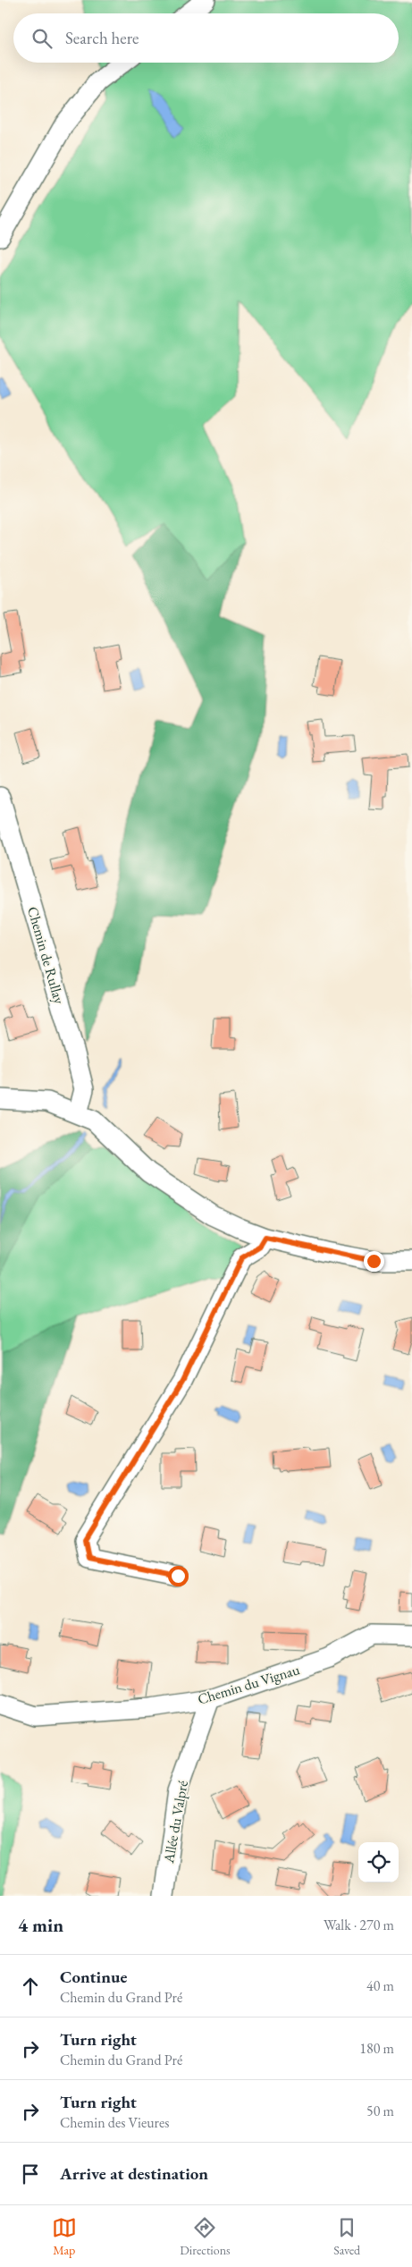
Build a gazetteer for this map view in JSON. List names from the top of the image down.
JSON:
{
  "streets": {
    "street": ["Chemin de Rullay", "Chemin du Vignau", "Allée du Valpré"]
  },
  "crossings": [
    ["Chemin du Vignau", "Allée du Valpré"]
  ],
  "page": {
    "search": "Search here",
    "heading": ["4 min", "Walk · 270 m"],
    "list": [
      ["Continue", "Chemin du Grand Pré", "40 m"],
      ["Turn right", "Chemin du Grand Pré", "180 m"],
      ["Turn right", "Chemin des Vieures", "50 m"],
      "Arrive at destination"
    ],
    "nav": ["Map", "Directions", "Saved"]
  }
}
